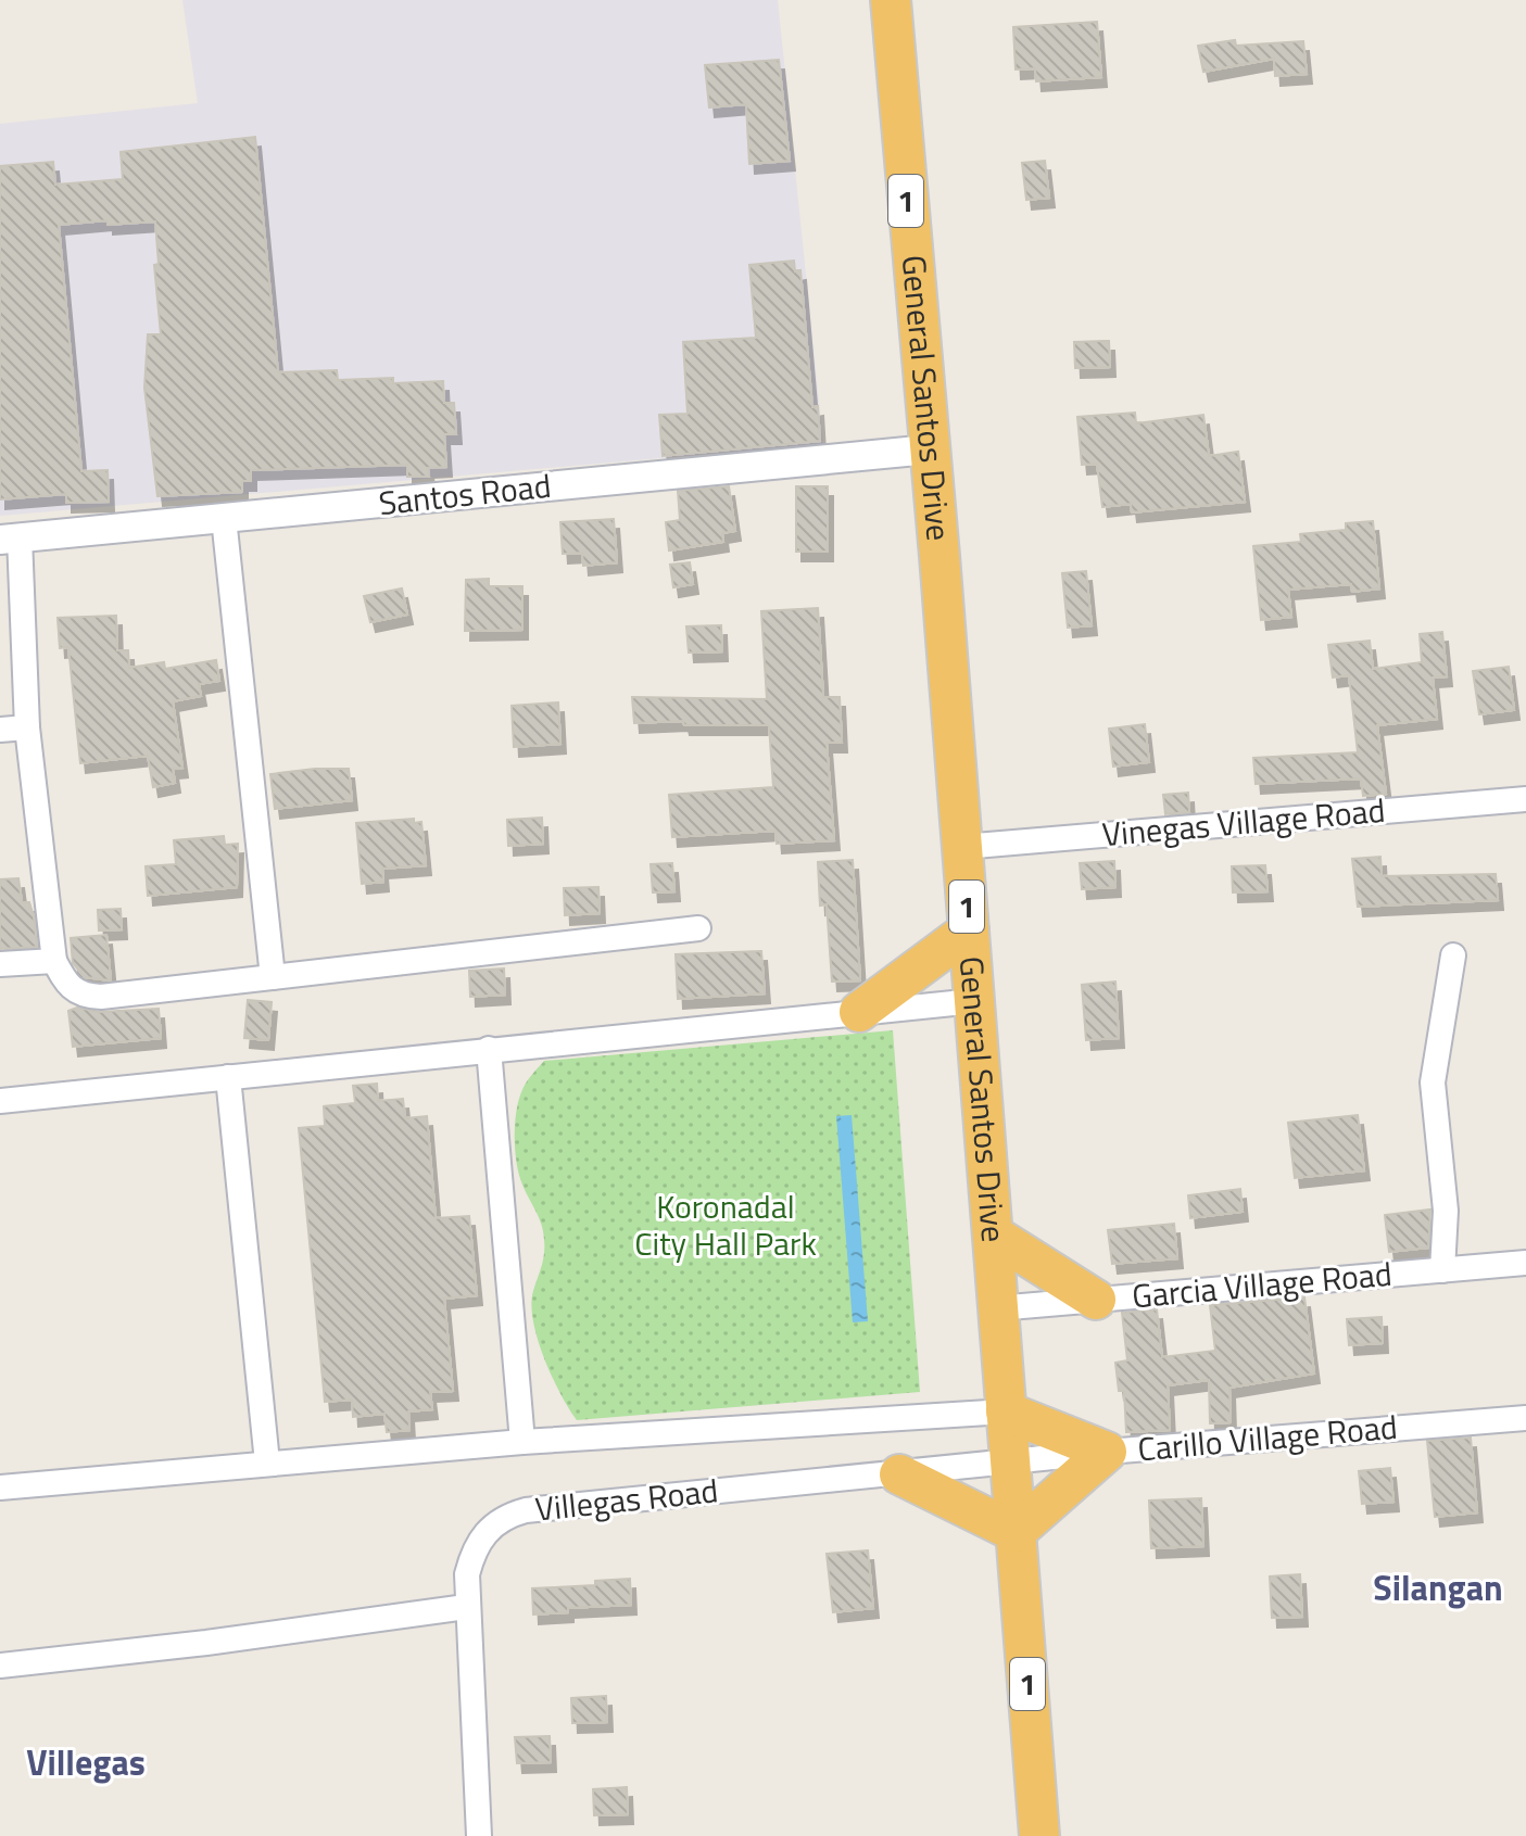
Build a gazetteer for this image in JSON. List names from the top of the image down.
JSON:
{
  "streets": {
    "highway": ["1", "General Santos Drive"],
    "street": [
      "Santos Road",
      "Vinegas Village Road",
      "Garcia Village Road",
      "Carillo Village Road",
      "Villegas Road"
    ]
  },
  "crossings": [
    ["General Santos Drive", "Santos Road"],
    ["General Santos Drive", "Vinegas Village Road"],
    ["General Santos Drive", "Garcia Village Road"],
    ["General Santos Drive", "Carillo Village Road"],
    ["General Santos Drive", "Villegas Road"],
    ["Carillo Village Road", "Villegas Road"]
  ],
  "districts": ["Silangan", "Villegas"],
  "parks": ["Koronadal City Hall Park"]
}
